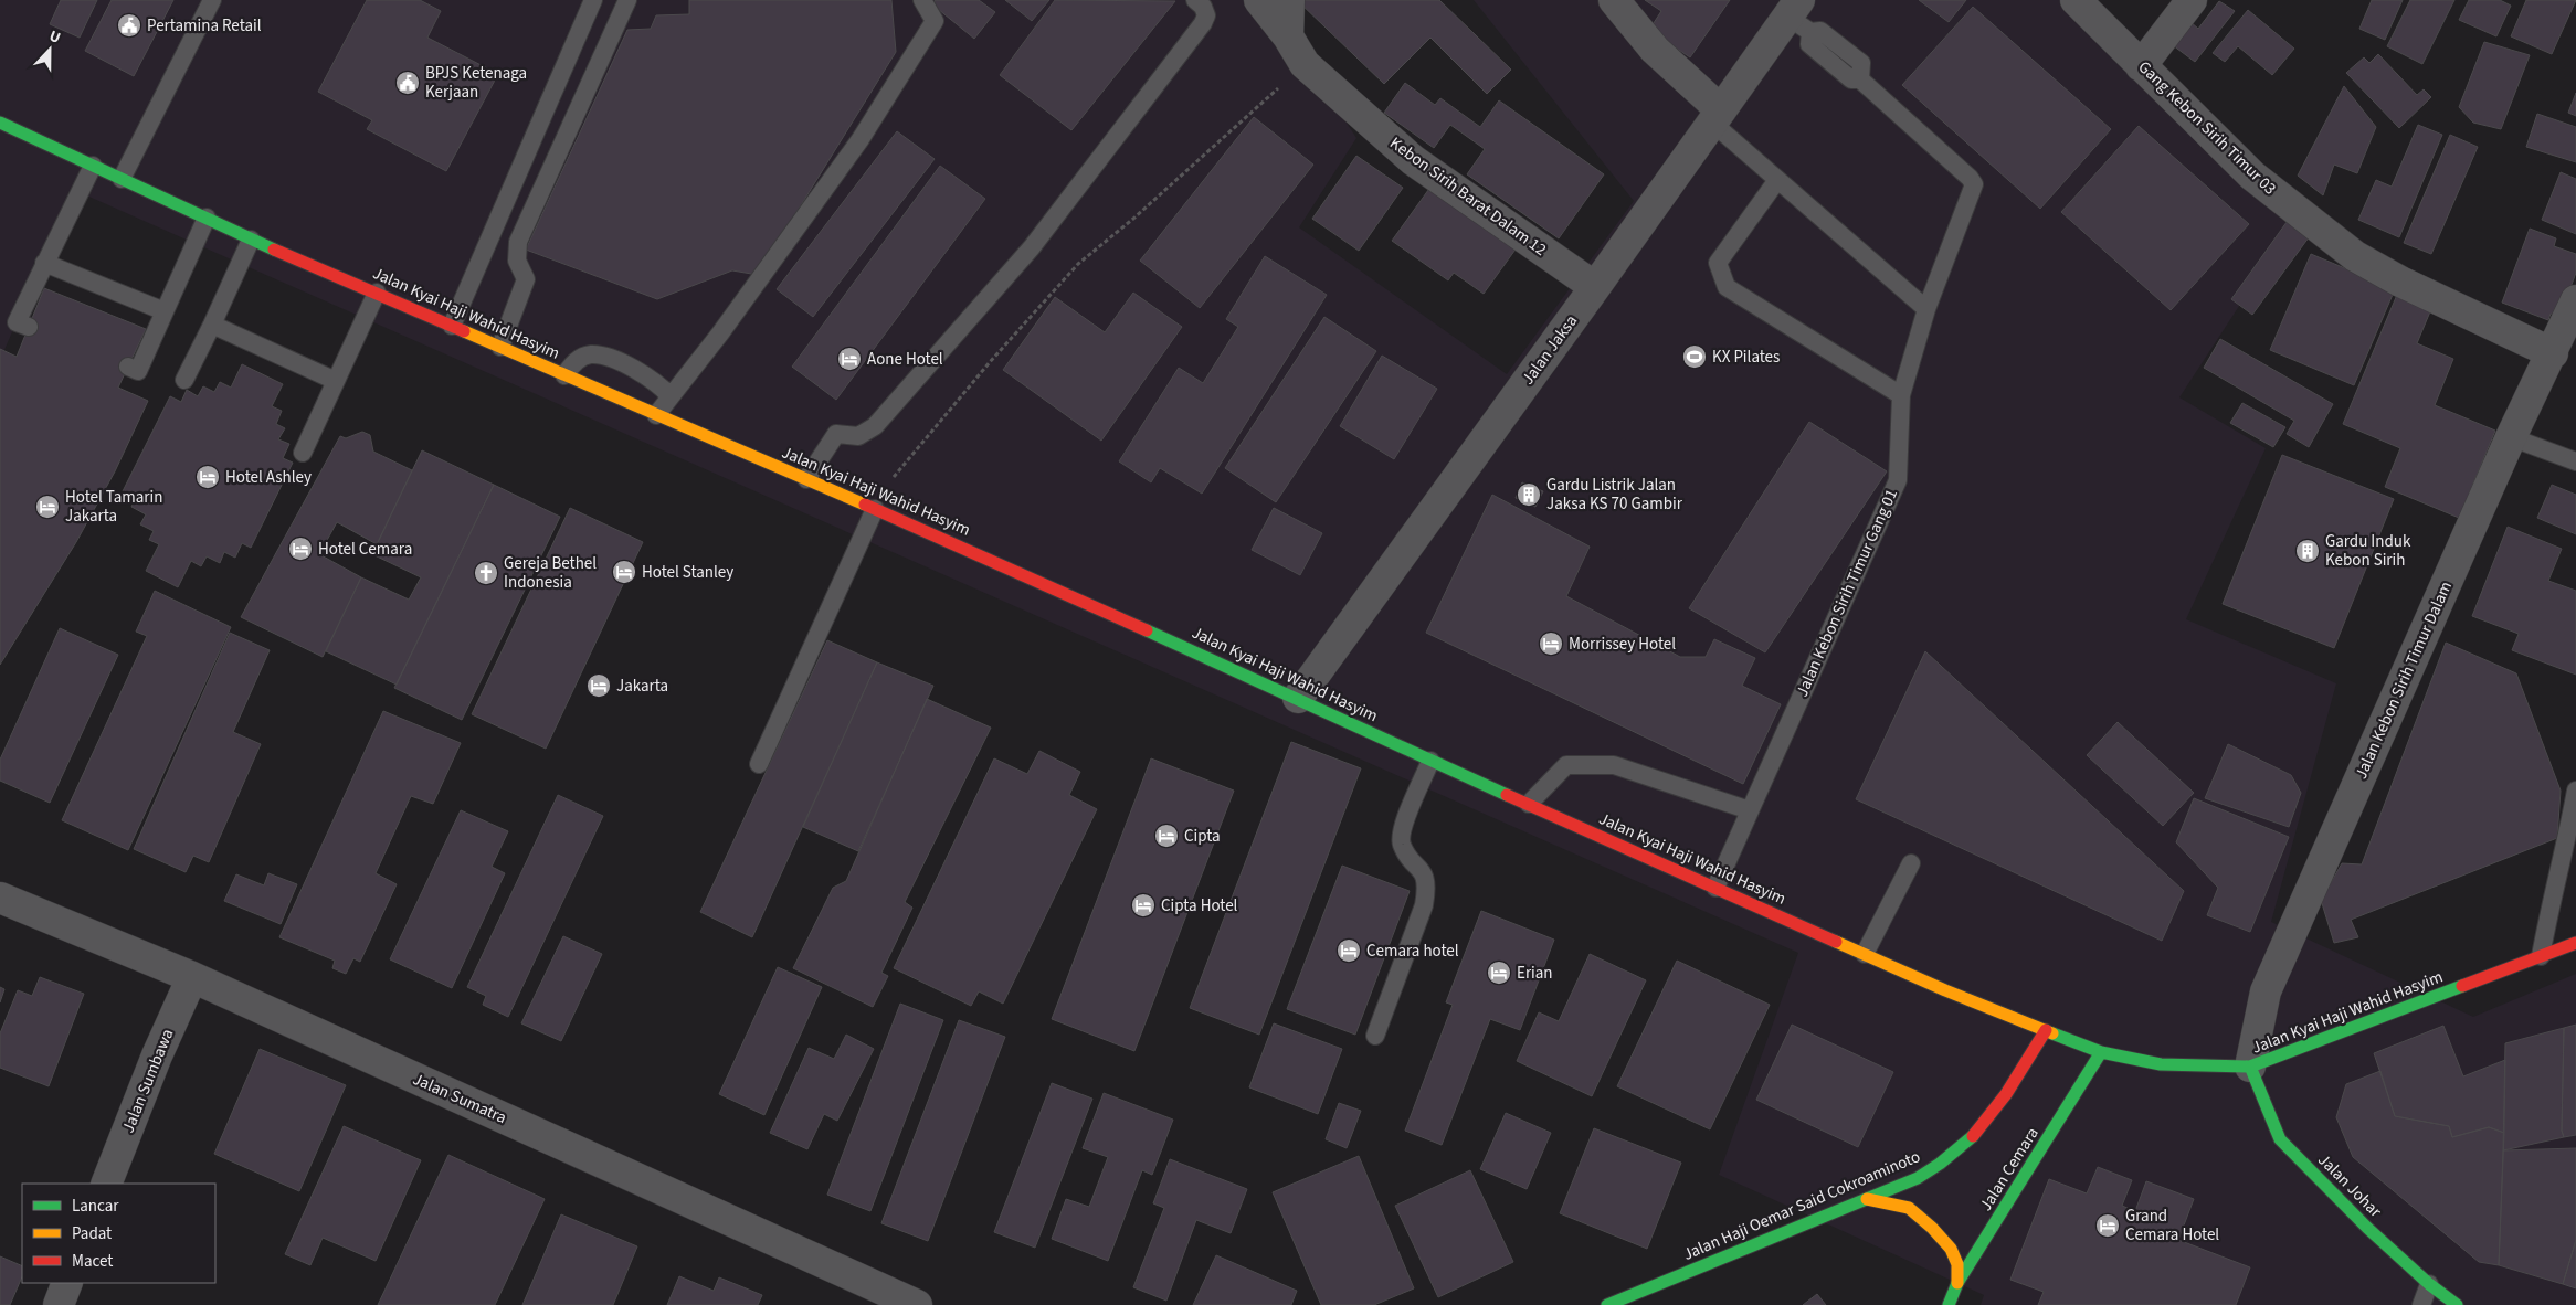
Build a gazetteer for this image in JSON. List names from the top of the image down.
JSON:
{
  "streets": {
    "main road": [
      "Jalan Kyai Haji Wahid Hasyim",
      "Jalan Cemara",
      "Jalan Johar",
      "Jalan Haji Oemar Said Cokroaminoto"
    ],
    "street": [
      "Gang Kebon Sirih Timur 03",
      "Kebon Sirih Barat Dalam 12",
      "Jalan Jaksa",
      "Jalan Kebon Sirih Timur Dalam",
      "Jalan Sumbawa",
      "Jalan Sumatra"
    ],
    "lane": ["Jalan Kebon Sirih Timur Gang 01"]
  },
  "crossings": [
    ["Gang Kebon Sirih Timur 03", "Jalan Kebon Sirih Timur Dalam"],
    ["Kebon Sirih Barat Dalam 12", "Jalan Jaksa"],
    ["Jalan Kyai Haji Wahid Hasyim", "Jalan Jaksa"],
    ["Jalan Kyai Haji Wahid Hasyim", "Jalan Kebon Sirih Timur Gang 01"],
    ["Jalan Kyai Haji Wahid Hasyim", "Jalan Kebon Sirih Timur Dalam"],
    ["Jalan Kyai Haji Wahid Hasyim", "Jalan Cemara"],
    ["Jalan Kyai Haji Wahid Hasyim", "Jalan Johar"],
    ["Jalan Kyai Haji Wahid Hasyim", "Jalan Haji Oemar Said Cokroaminoto"],
    ["Jalan Jaksa", "Jalan Kebon Sirih Timur Gang 01"],
    ["Jalan Kebon Sirih Timur Dalam", "Jalan Johar"],
    ["Jalan Sumbawa", "Jalan Sumatra"]
  ],
  "places": {
    "public building": ["Pertamina Retail", "BPJS Ketenaga Kerjaan"],
    "sports": ["KX Pilates"],
    "hotel": [
      "Aone Hotel",
      "Hotel Ashley",
      "Hotel Tamarin Jakarta",
      "Hotel Cemara",
      "Hotel Stanley",
      "Morrissey Hotel",
      "Jakarta",
      "Cipta",
      "Cipta Hotel",
      "Cemara hotel",
      "Erian",
      "Grand Cemara Hotel"
    ],
    "building": ["Gardu Listrik Jalan Jaksa KS 70 Gambir", "Gardu Induk Kebon Sirih"],
    "church": ["Gereja Bethel Indonesia"]
  },
  "legend": ["Lancar", "Padat", "Macet"],
  "north": "top"
}
